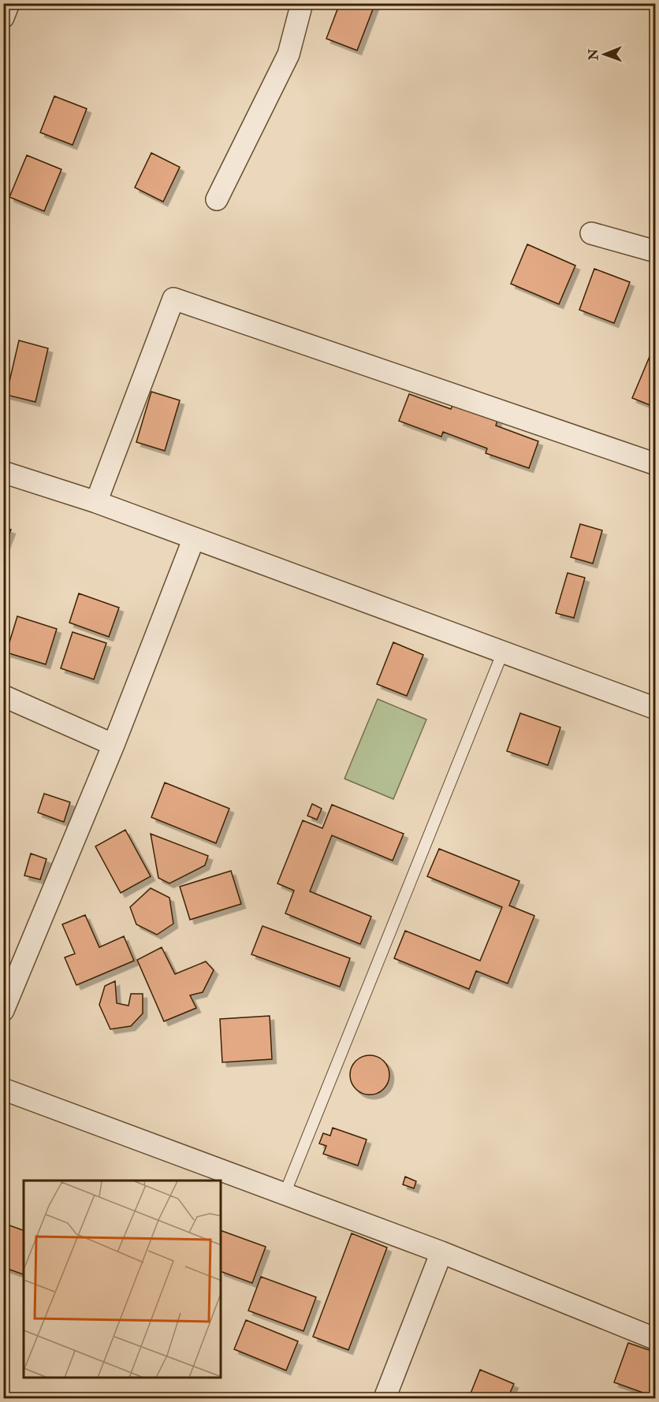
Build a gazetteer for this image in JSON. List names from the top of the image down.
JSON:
{
  "north": "left"
}
